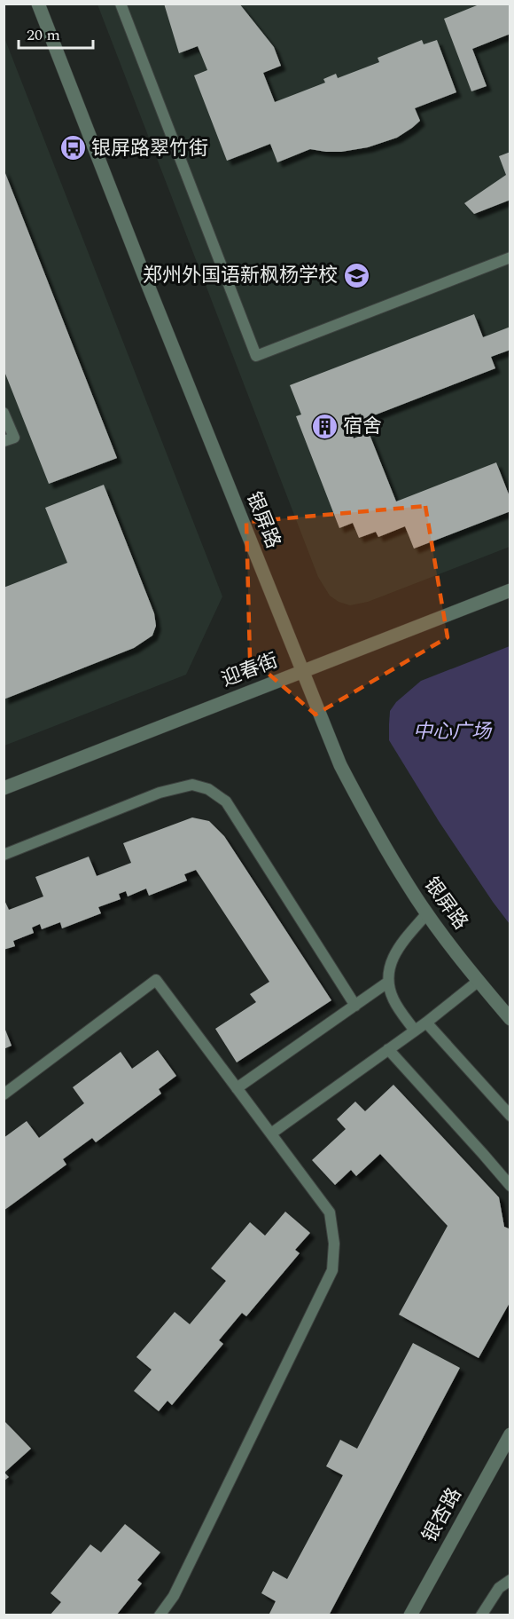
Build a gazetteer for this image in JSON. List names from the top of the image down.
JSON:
{
  "streets": {
    "street": ["银屏路", "迎春街", "银杏路"]
  },
  "crossings": [
    ["银屏路", "迎春街"]
  ],
  "parks": ["中心广场"],
  "places": {
    "bus stop": ["银屏路翠竹街"],
    "school or university": ["郑州外国语新枫杨学校"],
    "building": ["宿舍"]
  },
  "scale_bar": "20 m"
}
